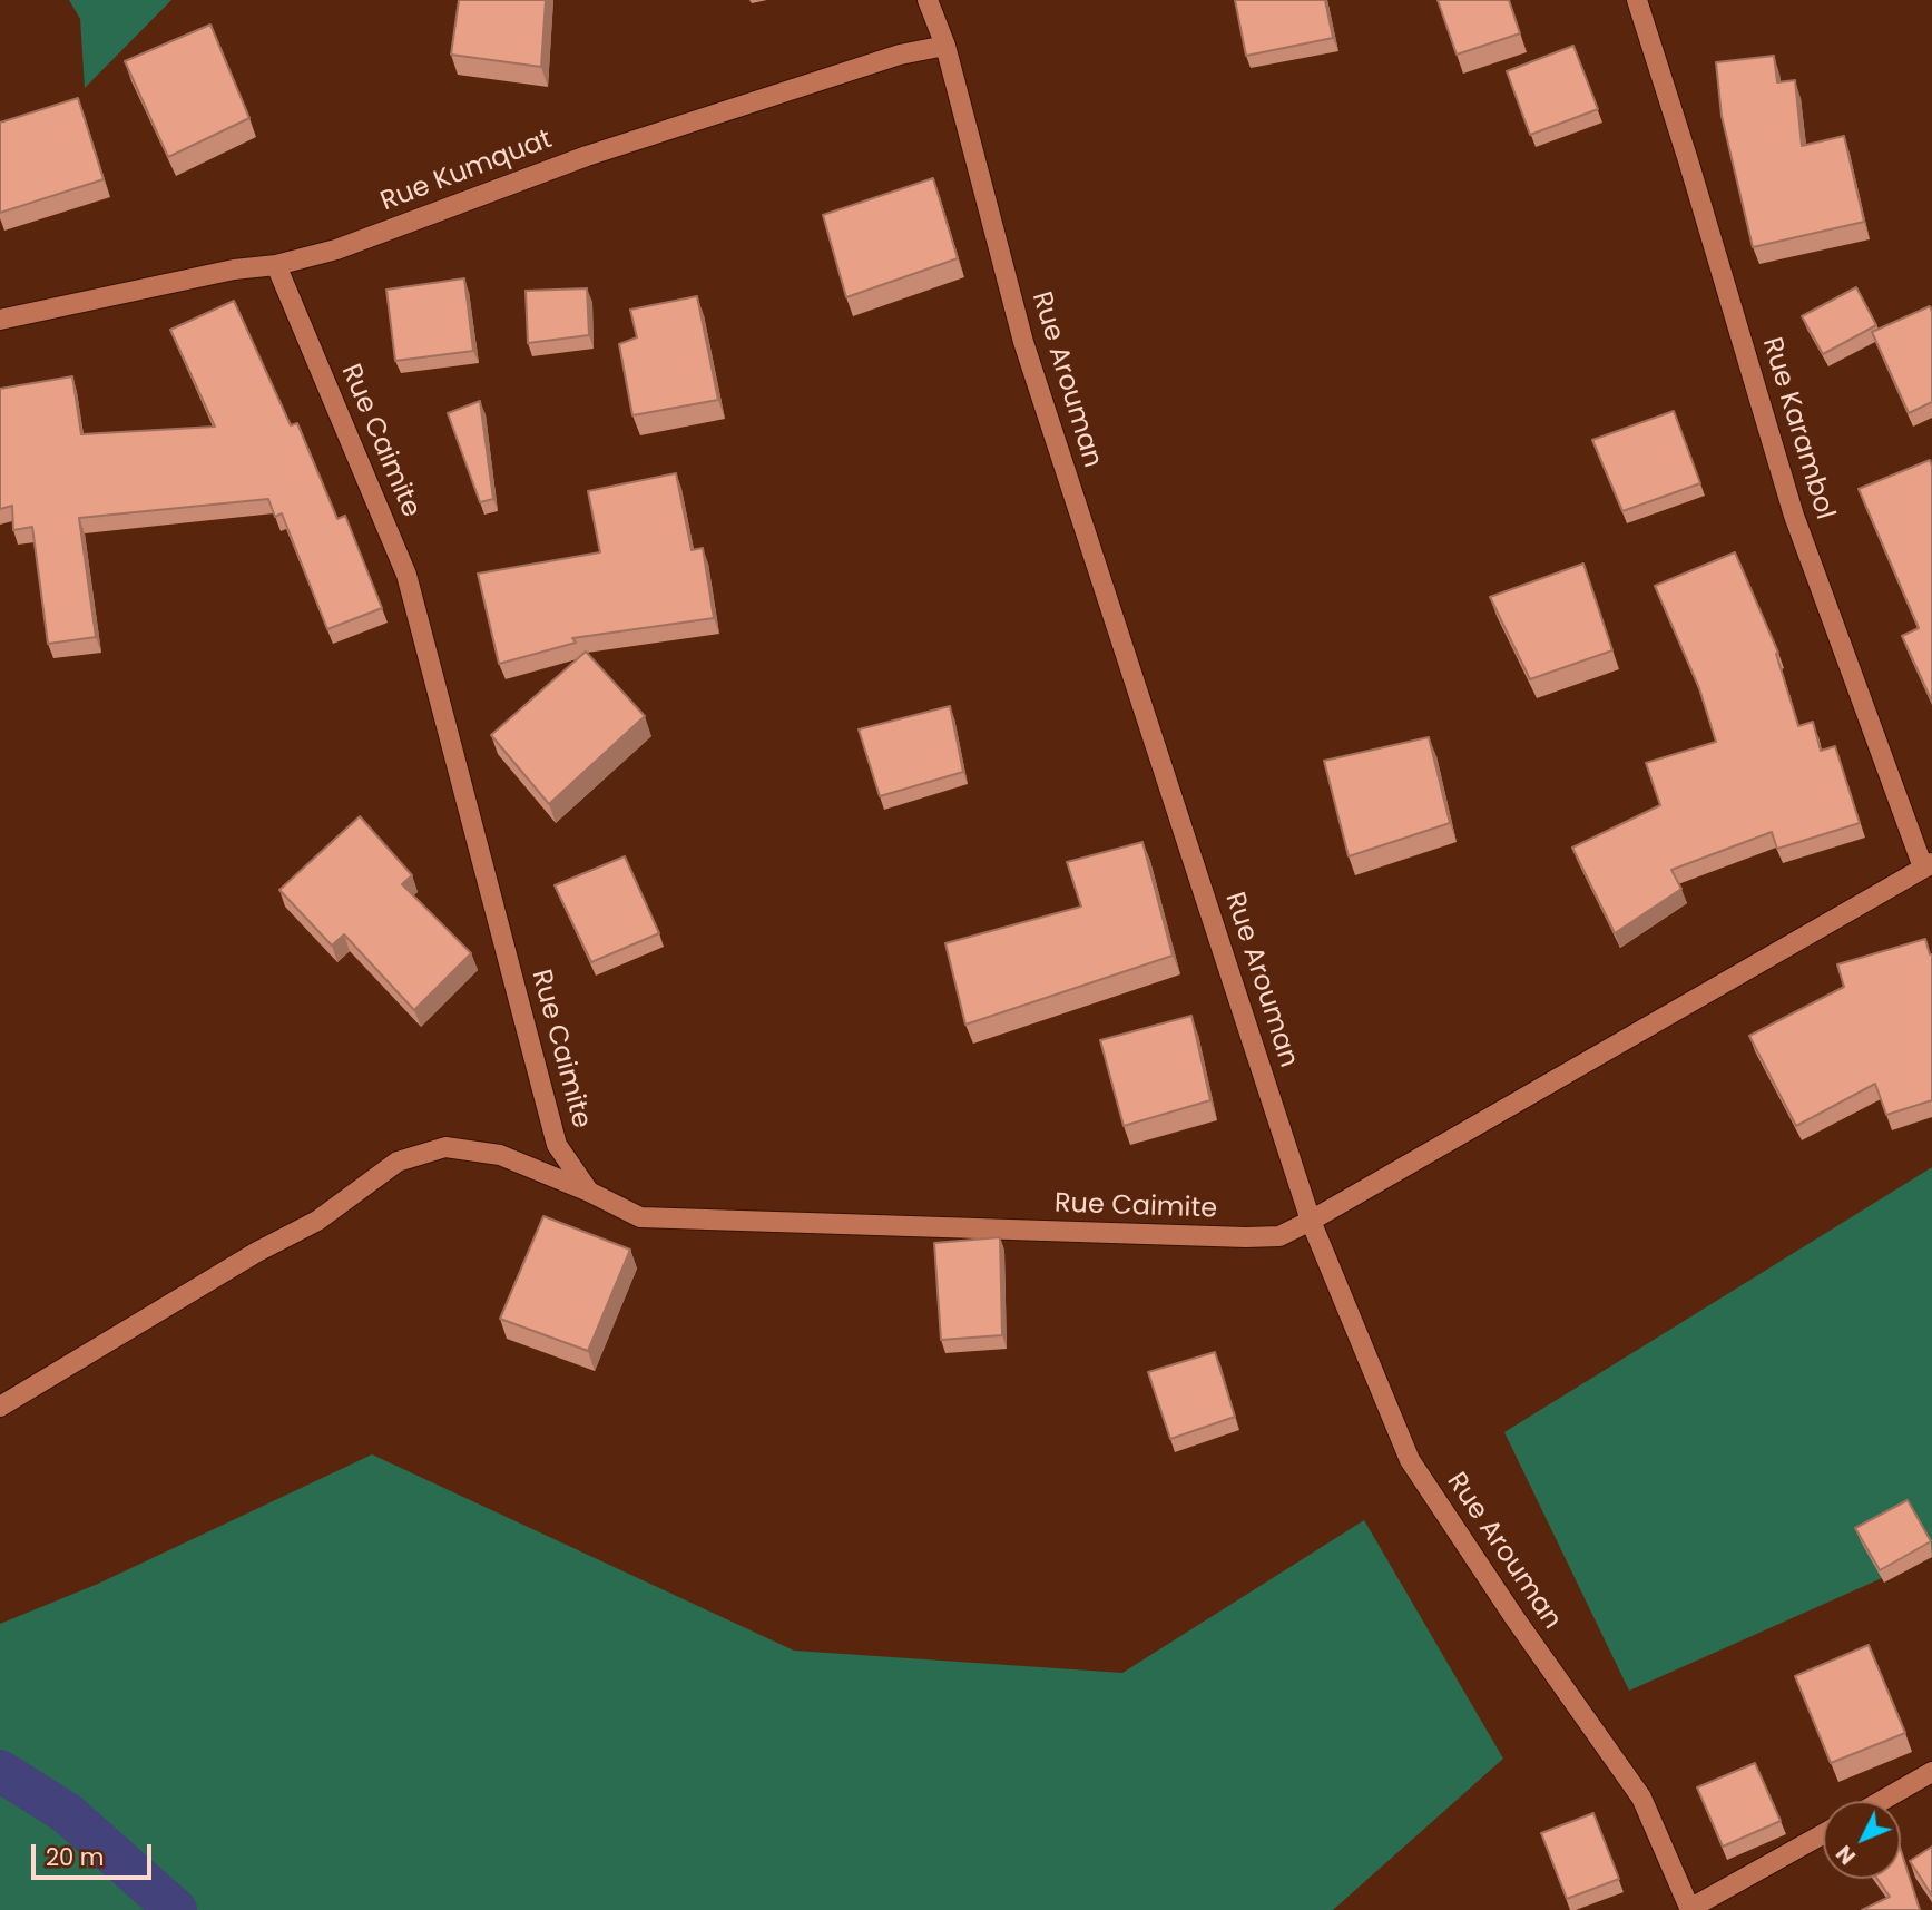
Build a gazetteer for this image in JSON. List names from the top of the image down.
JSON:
{
  "streets": {
    "street": [
      "Rue Kumquat",
      "Rue Arouman",
      "Rue Karambol",
      "Rue Caimite"
    ]
  },
  "crossings": [
    ["Rue Kumquat", "Rue Arouman"],
    ["Rue Kumquat", "Rue Caimite"],
    ["Rue Arouman", "Rue Caimite"],
    ["Rue Karambol", "Rue Caimite"]
  ],
  "scale_bar": "20 m",
  "north": "bottom left"
}
